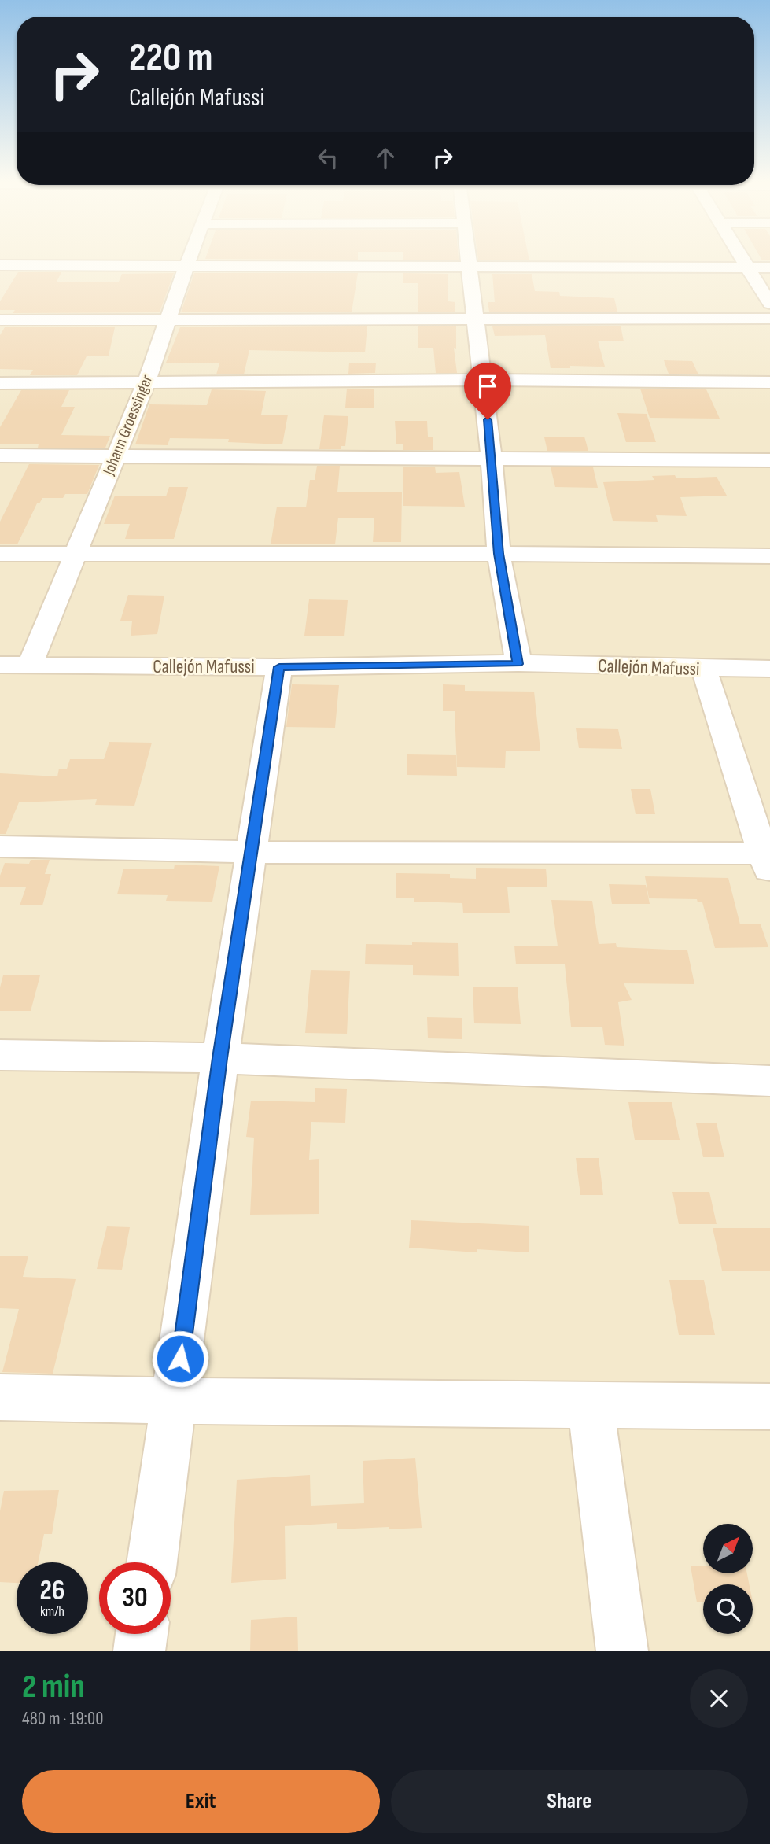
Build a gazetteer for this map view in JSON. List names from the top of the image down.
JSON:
{
  "streets": {
    "street": ["Johann Groessinger", "Callejón Mafussi"]
  },
  "crossings": [
    ["Johann Groessinger", "Callejón Mafussi"]
  ],
  "north": "top right",
  "page": {
    "turn": ["220 m", "Callejón Mafussi"],
    "speed": "26 km/h",
    "limit": "30",
    "heading": ["2 min", "480 m · 19:00"],
    "buttons": ["Exit", "Share"]
  }
}
